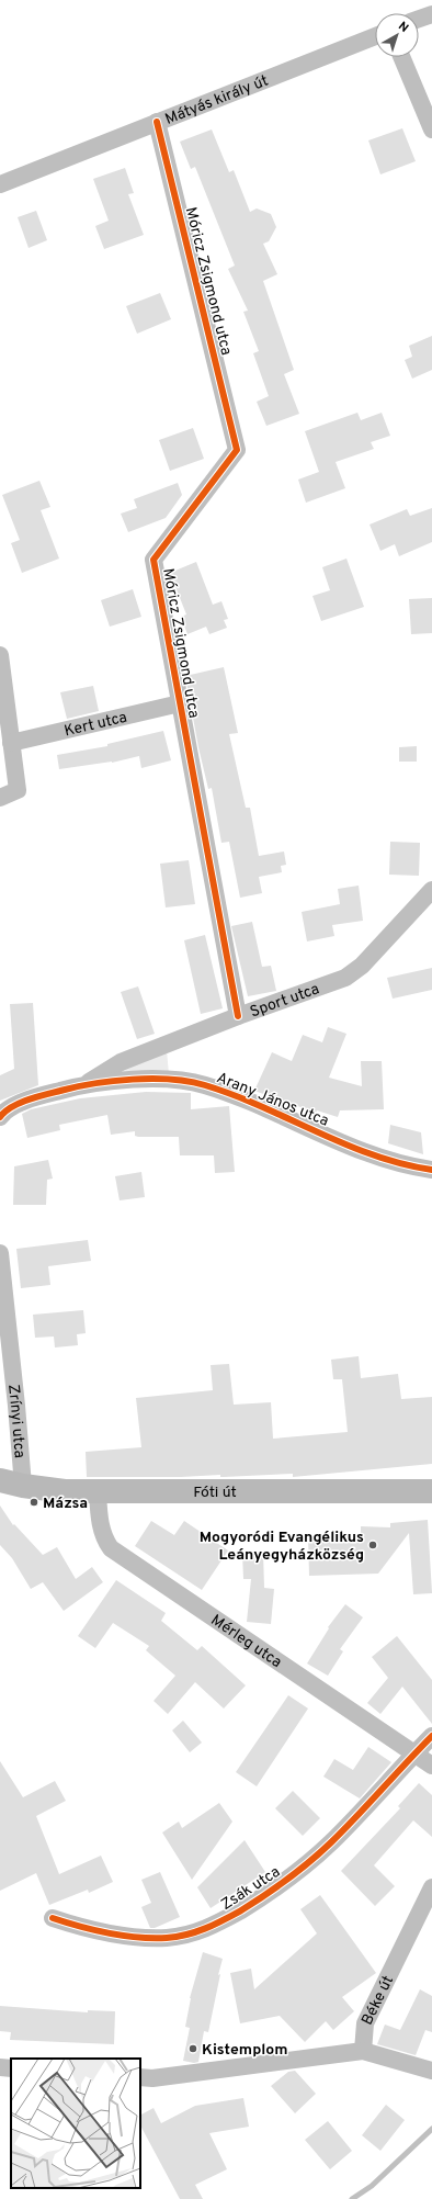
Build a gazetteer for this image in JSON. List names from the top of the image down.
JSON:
{
  "streets": {
    "main road": ["Fóti út"],
    "street": [
      "Mátyás király út",
      "Móricz Zsigmond utca",
      "Kert utca",
      "Sport utca",
      "Arany János utca",
      "Zrínyi utca",
      "Mérleg utca",
      "Zsák utca",
      "Béke út"
    ]
  },
  "crossings": [
    ["Mátyás király út", "Móricz Zsigmond utca"],
    ["Móricz Zsigmond utca", "Kert utca"],
    ["Móricz Zsigmond utca", "Sport utca"],
    ["Sport utca", "Arany János utca"],
    ["Zrínyi utca", "Fóti út"],
    ["Fóti út", "Mérleg utca"],
    ["Mérleg utca", "Zsák utca"]
  ],
  "places": ["Mázsa", "Mogyoródi Evangélikus Leányegyházközség", "Kistemplom"],
  "north": "top right"
}
